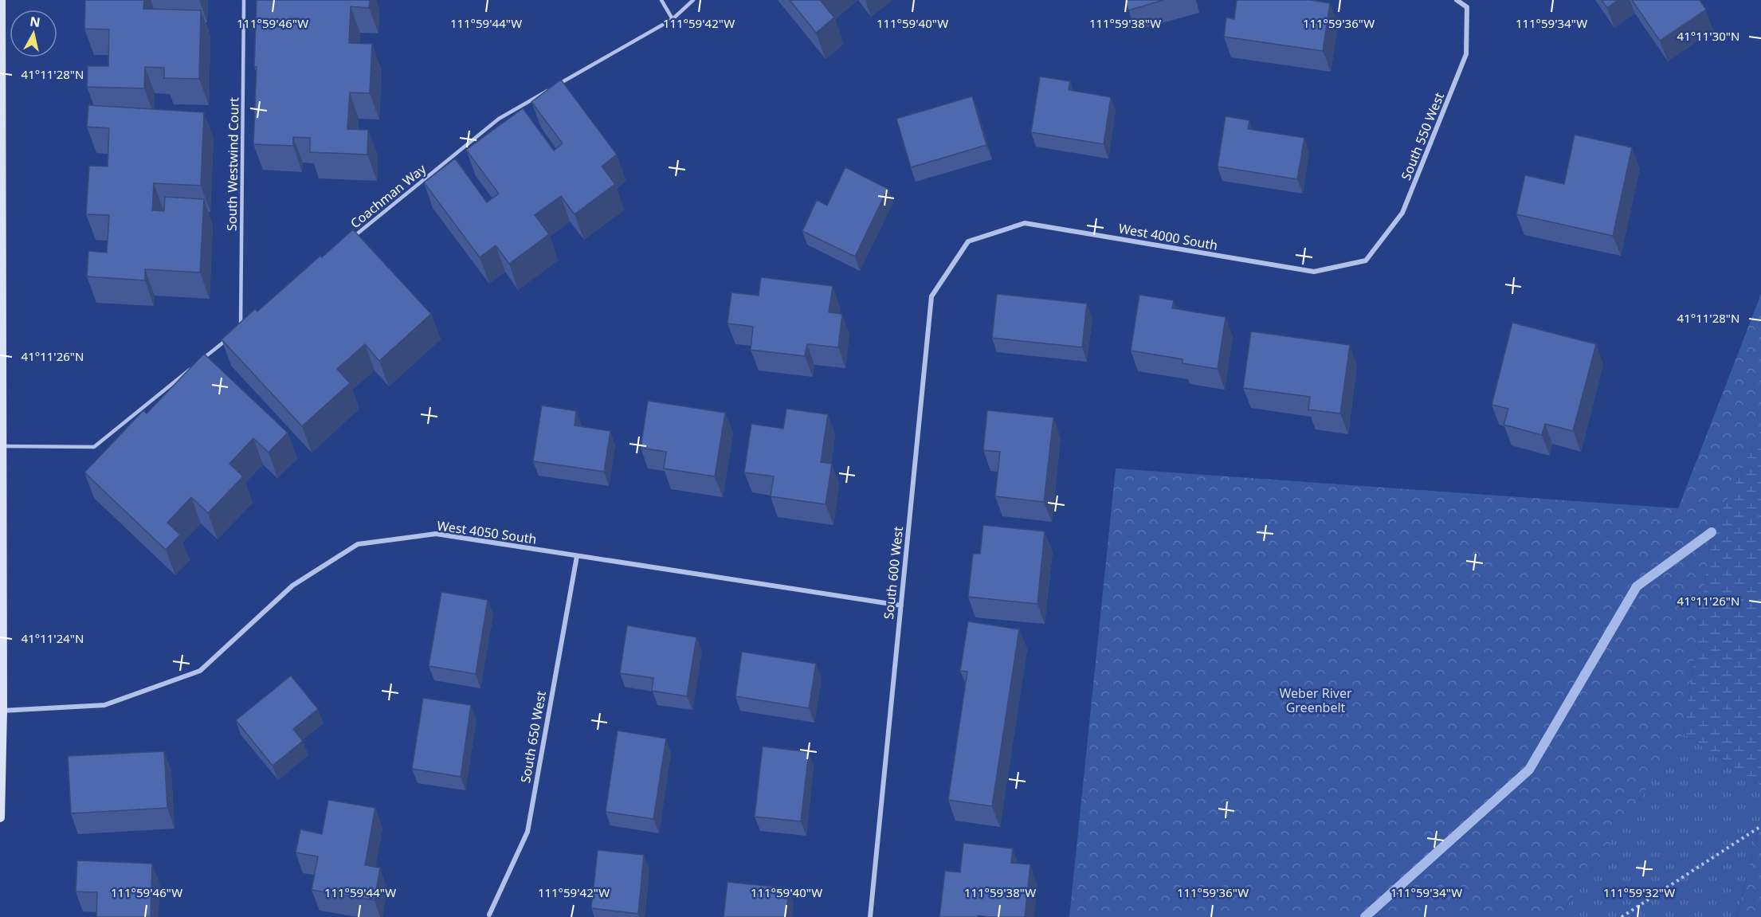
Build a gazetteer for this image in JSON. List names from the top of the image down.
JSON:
{
  "streets": {
    "street": [
      "South 550 West",
      "West 4000 South",
      "West 4050 South",
      "South 600 West",
      "South 650 West"
    ],
    "lane": ["South Westwind Court", "Coachman Way"]
  },
  "crossings": [
    ["South 550 West", "West 4000 South"],
    ["West 4000 South", "South 600 West"],
    ["West 4050 South", "South 600 West"],
    ["West 4050 South", "South 650 West"]
  ],
  "parks": ["Weber River Greenbelt"],
  "north": "top",
  "coordinates": [
    "111°59'46\"W",
    "111°59'44\"W",
    "111°59'42\"W",
    "111°59'40\"W",
    "111°59'38\"W",
    "111°59'36\"W",
    "111°59'34\"W",
    "41°11'30\"N",
    "41°11'28\"N",
    "41°11'26\"N",
    "41°11'24\"N",
    "111°59'32\"W"
  ]
}
